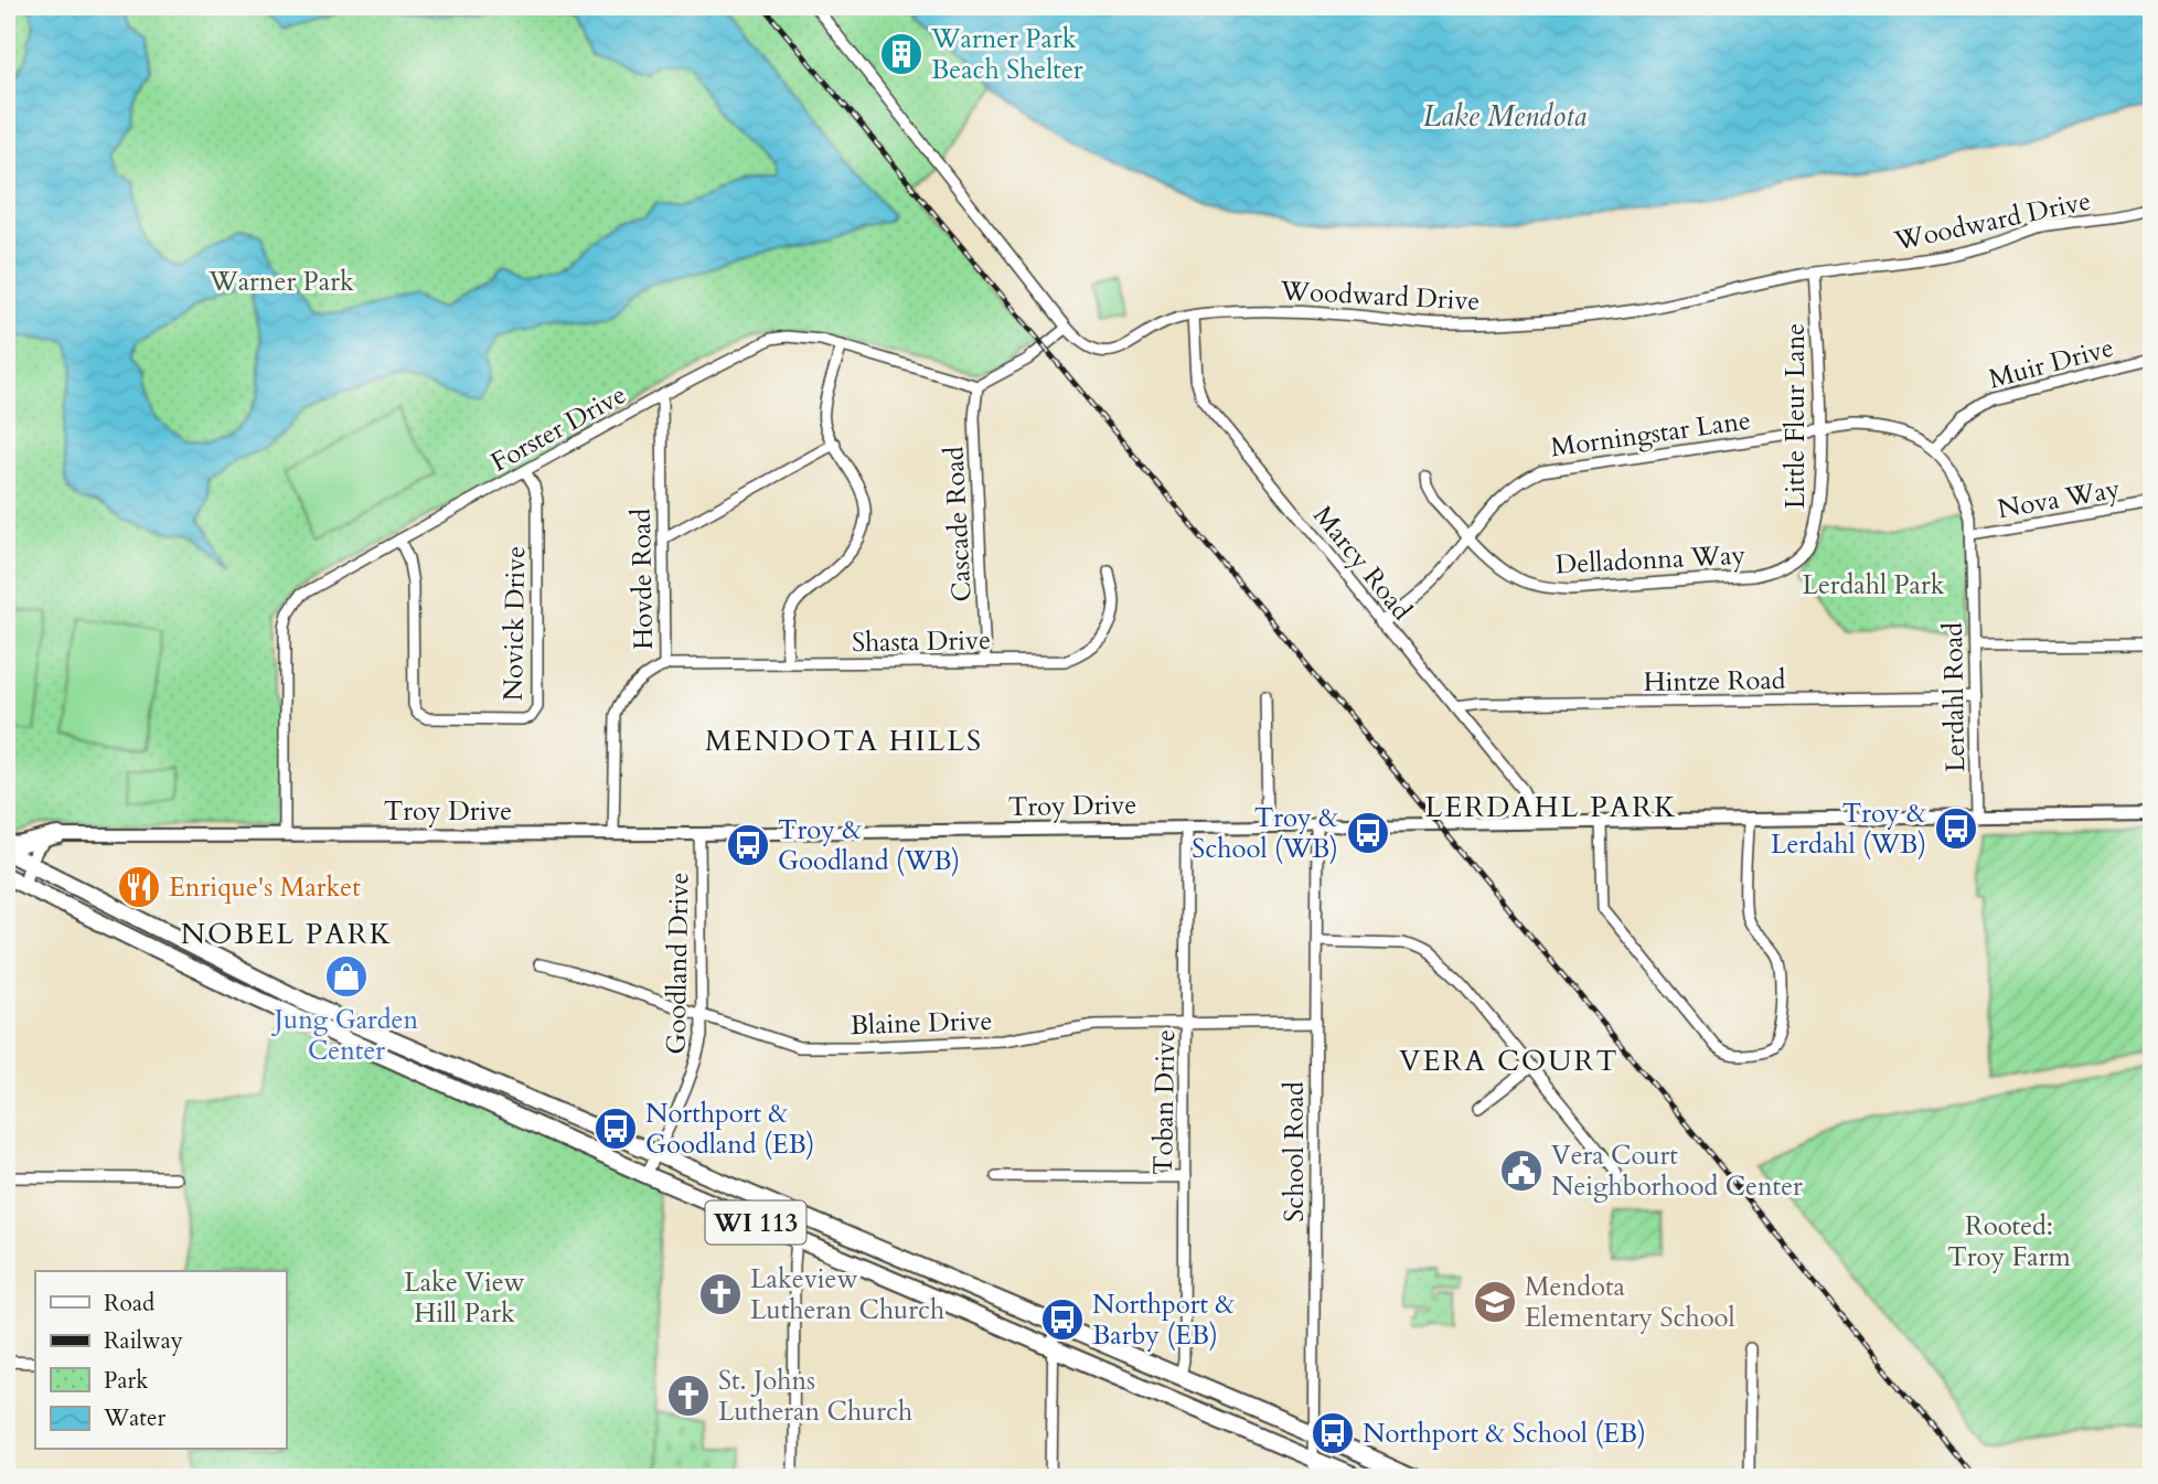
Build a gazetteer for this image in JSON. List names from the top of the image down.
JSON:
{
  "streets": {
    "main road": ["WI 113"],
    "street": [
      "Woodward Drive",
      "Muir Drive",
      "Little Fleur Lane",
      "Forster Drive",
      "Morningstar Lane",
      "Nova Way",
      "Cascade Road",
      "Delladonna Way",
      "Marcy Road",
      "Hovde Road",
      "Novick Drive",
      "Shasta Drive",
      "Hintze Road",
      "Lerdahl Road",
      "Troy Drive",
      "Goodland Drive",
      "Blaine Drive",
      "Toban Drive",
      "School Road"
    ]
  },
  "crossings": [
    ["Woodward Drive", "Little Fleur Lane"],
    ["Woodward Drive", "Marcy Road"],
    ["Muir Drive", "Morningstar Lane"],
    ["Muir Drive", "Lerdahl Road"],
    ["Little Fleur Lane", "Morningstar Lane"],
    ["Little Fleur Lane", "Delladonna Way"],
    ["Forster Drive", "Cascade Road"],
    ["Forster Drive", "Hovde Road"],
    ["Forster Drive", "Novick Drive"],
    ["Forster Drive", "Troy Drive"],
    ["Morningstar Lane", "Delladonna Way"],
    ["Morningstar Lane", "Marcy Road"],
    ["Morningstar Lane", "Lerdahl Road"],
    ["Nova Way", "Lerdahl Road"],
    ["Cascade Road", "Shasta Drive"],
    ["Marcy Road", "Hintze Road"],
    ["Marcy Road", "Troy Drive"],
    ["Hovde Road", "Shasta Drive"],
    ["Hovde Road", "Troy Drive"],
    ["Hintze Road", "Lerdahl Road"],
    ["Lerdahl Road", "Troy Drive"],
    ["Troy Drive", "Goodland Drive"],
    ["Troy Drive", "Toban Drive"],
    ["Troy Drive", "School Road"],
    ["Goodland Drive", "Blaine Drive"],
    ["Goodland Drive", "WI 113"],
    ["Blaine Drive", "Toban Drive"],
    ["Blaine Drive", "School Road"],
    ["Toban Drive", "WI 113"],
    ["School Road", "WI 113"]
  ],
  "districts": [
    "MENDOTA HILLS",
    "LERDAHL PARK",
    "NOBEL PARK",
    "VERA COURT"
  ],
  "water": ["Lake Mendota"],
  "parks": [
    "Warner Park",
    "Lerdahl Park",
    "Rooted: Troy Farm",
    "Lake View Hill Park"
  ],
  "places": {
    "building": ["Warner Park Beach Shelter"],
    "bus stop": [
      "Troy & Lerdahl (WB)",
      "Troy & School (WB)",
      "Troy & Goodland (WB)",
      "Northport & Goodland (EB)",
      "Northport & Barby (EB)",
      "Northport & School (EB)"
    ],
    "restaurant": ["Enrique's Market"],
    "shop": ["Jung Garden Center"],
    "public building": ["Vera Court Neighborhood Center"],
    "church": ["Lakeview Lutheran Church", "St. Johns Lutheran Church"],
    "school or university": ["Mendota Elementary School"]
  },
  "legend": [
    "Road",
    "Railway",
    "Park",
    "Water"
  ]
}
